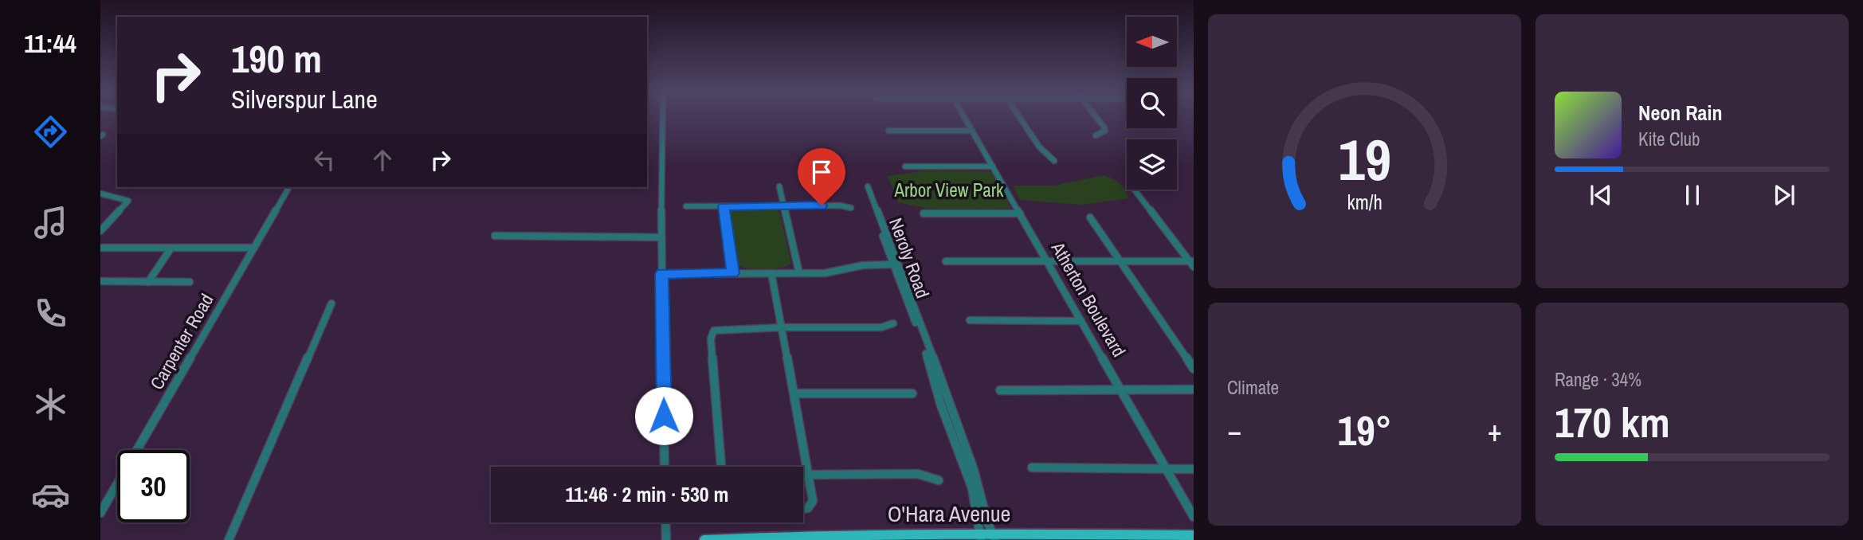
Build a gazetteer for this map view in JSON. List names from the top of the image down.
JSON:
{
  "streets": {
    "main road": ["O'Hara Avenue"],
    "street": ["Neroly Road", "Atherton Boulevard", "Carpenter Road"]
  },
  "crossings": [
    ["Neroly Road", "O'Hara Avenue"]
  ],
  "parks": ["Arbor View Park"],
  "north": "left",
  "page": {
    "tabs": "11:44",
    "turn": ["190 m", "Silverspur Lane"],
    "song": ["Neon Rain", "Kite Club"],
    "tile": [
      "Climate",
      ["Range · 34%", "170 km"]
    ],
    "heat": ["−", "19°", "+"],
    "limit": "30",
    "trip": "11:46 · 2 min · 530 m",
    "gauge": ["19", "km/h"]
  }
}
